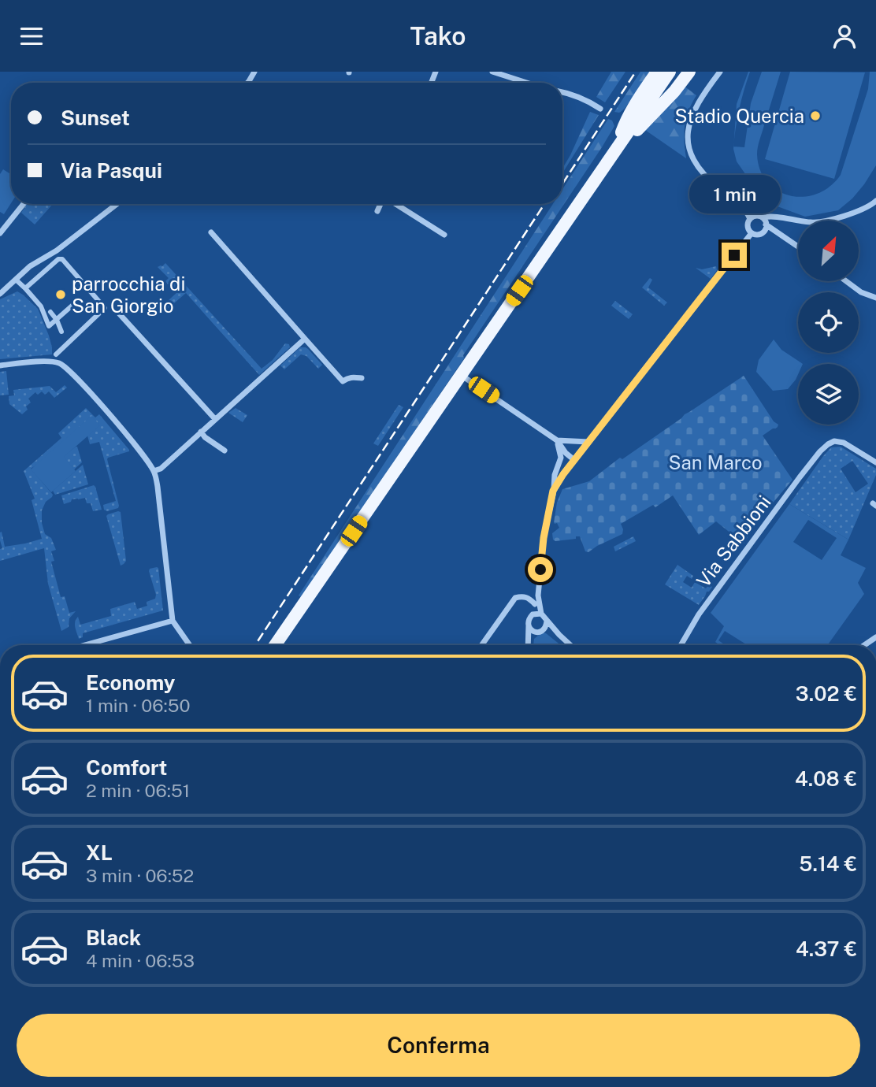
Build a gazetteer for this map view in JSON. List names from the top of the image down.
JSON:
{
  "streets": {
    "street": ["Via Sabbioni"]
  },
  "parks": ["San Marco"],
  "places": ["Stadio Quercia", "parrocchia di San Giorgio"],
  "north": "top right",
  "page": {
    "header": "Tako",
    "banner": ["Sunset", "Via Pasqui"],
    "bubble": "1 min",
    "list": [
      {
        "name": "Economy",
        "note": "1 min · 06:50",
        "value": "3.02 €"
      },
      {
        "name": "Comfort",
        "note": "2 min · 06:51",
        "value": "4.08 €"
      },
      {
        "name": "XL",
        "note": "3 min · 06:52",
        "value": "5.14 €"
      },
      {
        "name": "Black",
        "note": "4 min · 06:53",
        "value": "4.37 €"
      }
    ],
    "buttons": "Conferma"
  }
}
